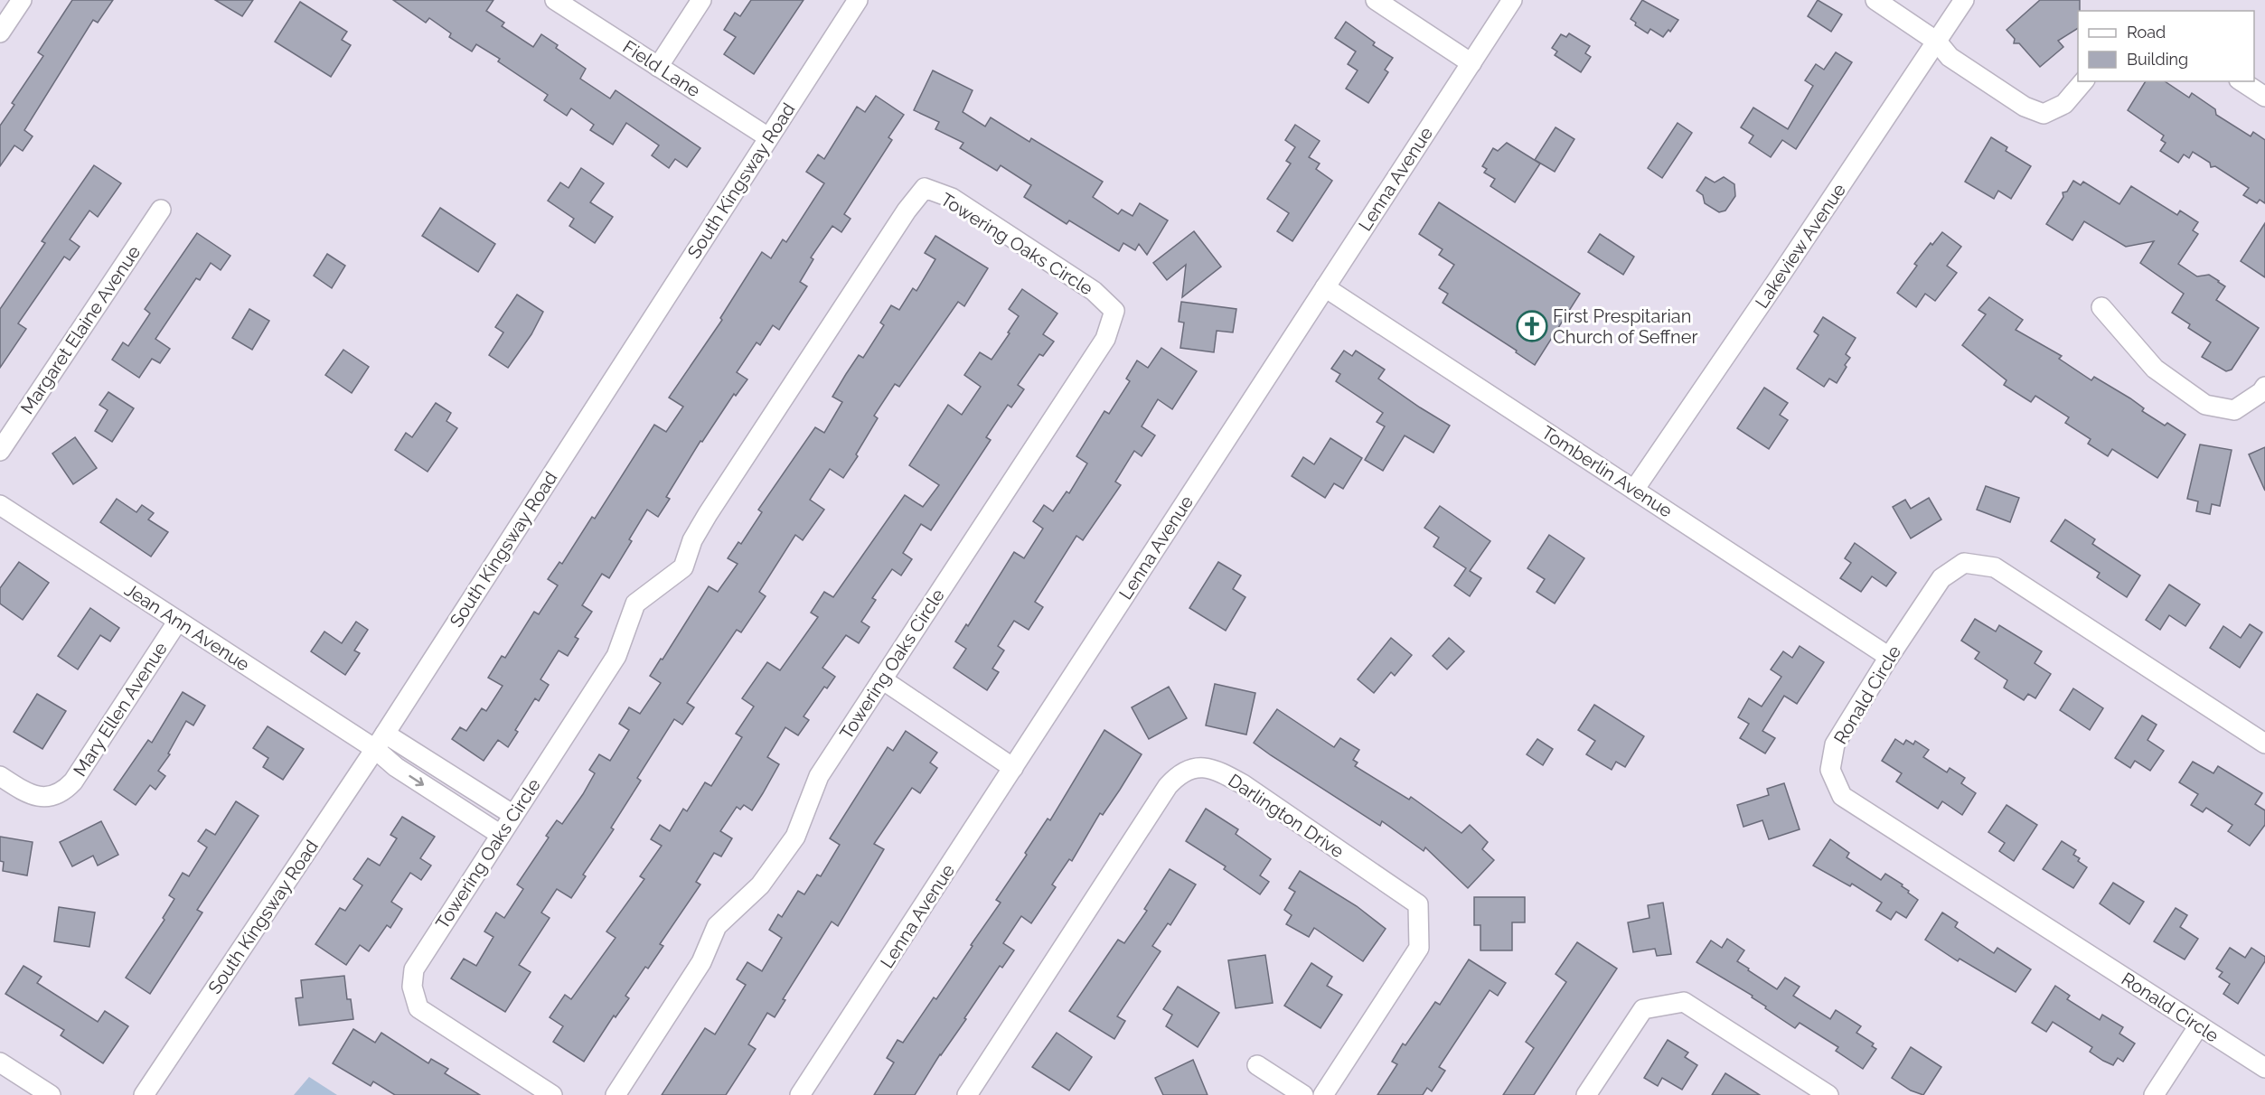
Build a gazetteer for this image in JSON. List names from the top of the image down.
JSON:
{
  "streets": {
    "street": [
      "Field Lane",
      "Lenna Avenue",
      "South Kingsway Road",
      "Towering Oaks Circle",
      "Lakeview Avenue",
      "Margaret Elaine Avenue",
      "Tomberlin Avenue",
      "Jean Ann Avenue",
      "Ronald Circle",
      "Mary Ellen Avenue",
      "Darlington Drive"
    ]
  },
  "crossings": [
    ["Field Lane", "South Kingsway Road"],
    ["Lenna Avenue", "Tomberlin Avenue"],
    ["South Kingsway Road", "Jean Ann Avenue"],
    ["Lakeview Avenue", "Tomberlin Avenue"],
    ["Tomberlin Avenue", "Ronald Circle"],
    ["Jean Ann Avenue", "Mary Ellen Avenue"]
  ],
  "places": {
    "church": ["First Prespitarian Church of Seffner"]
  },
  "legend": ["Road", "Building"]
}
